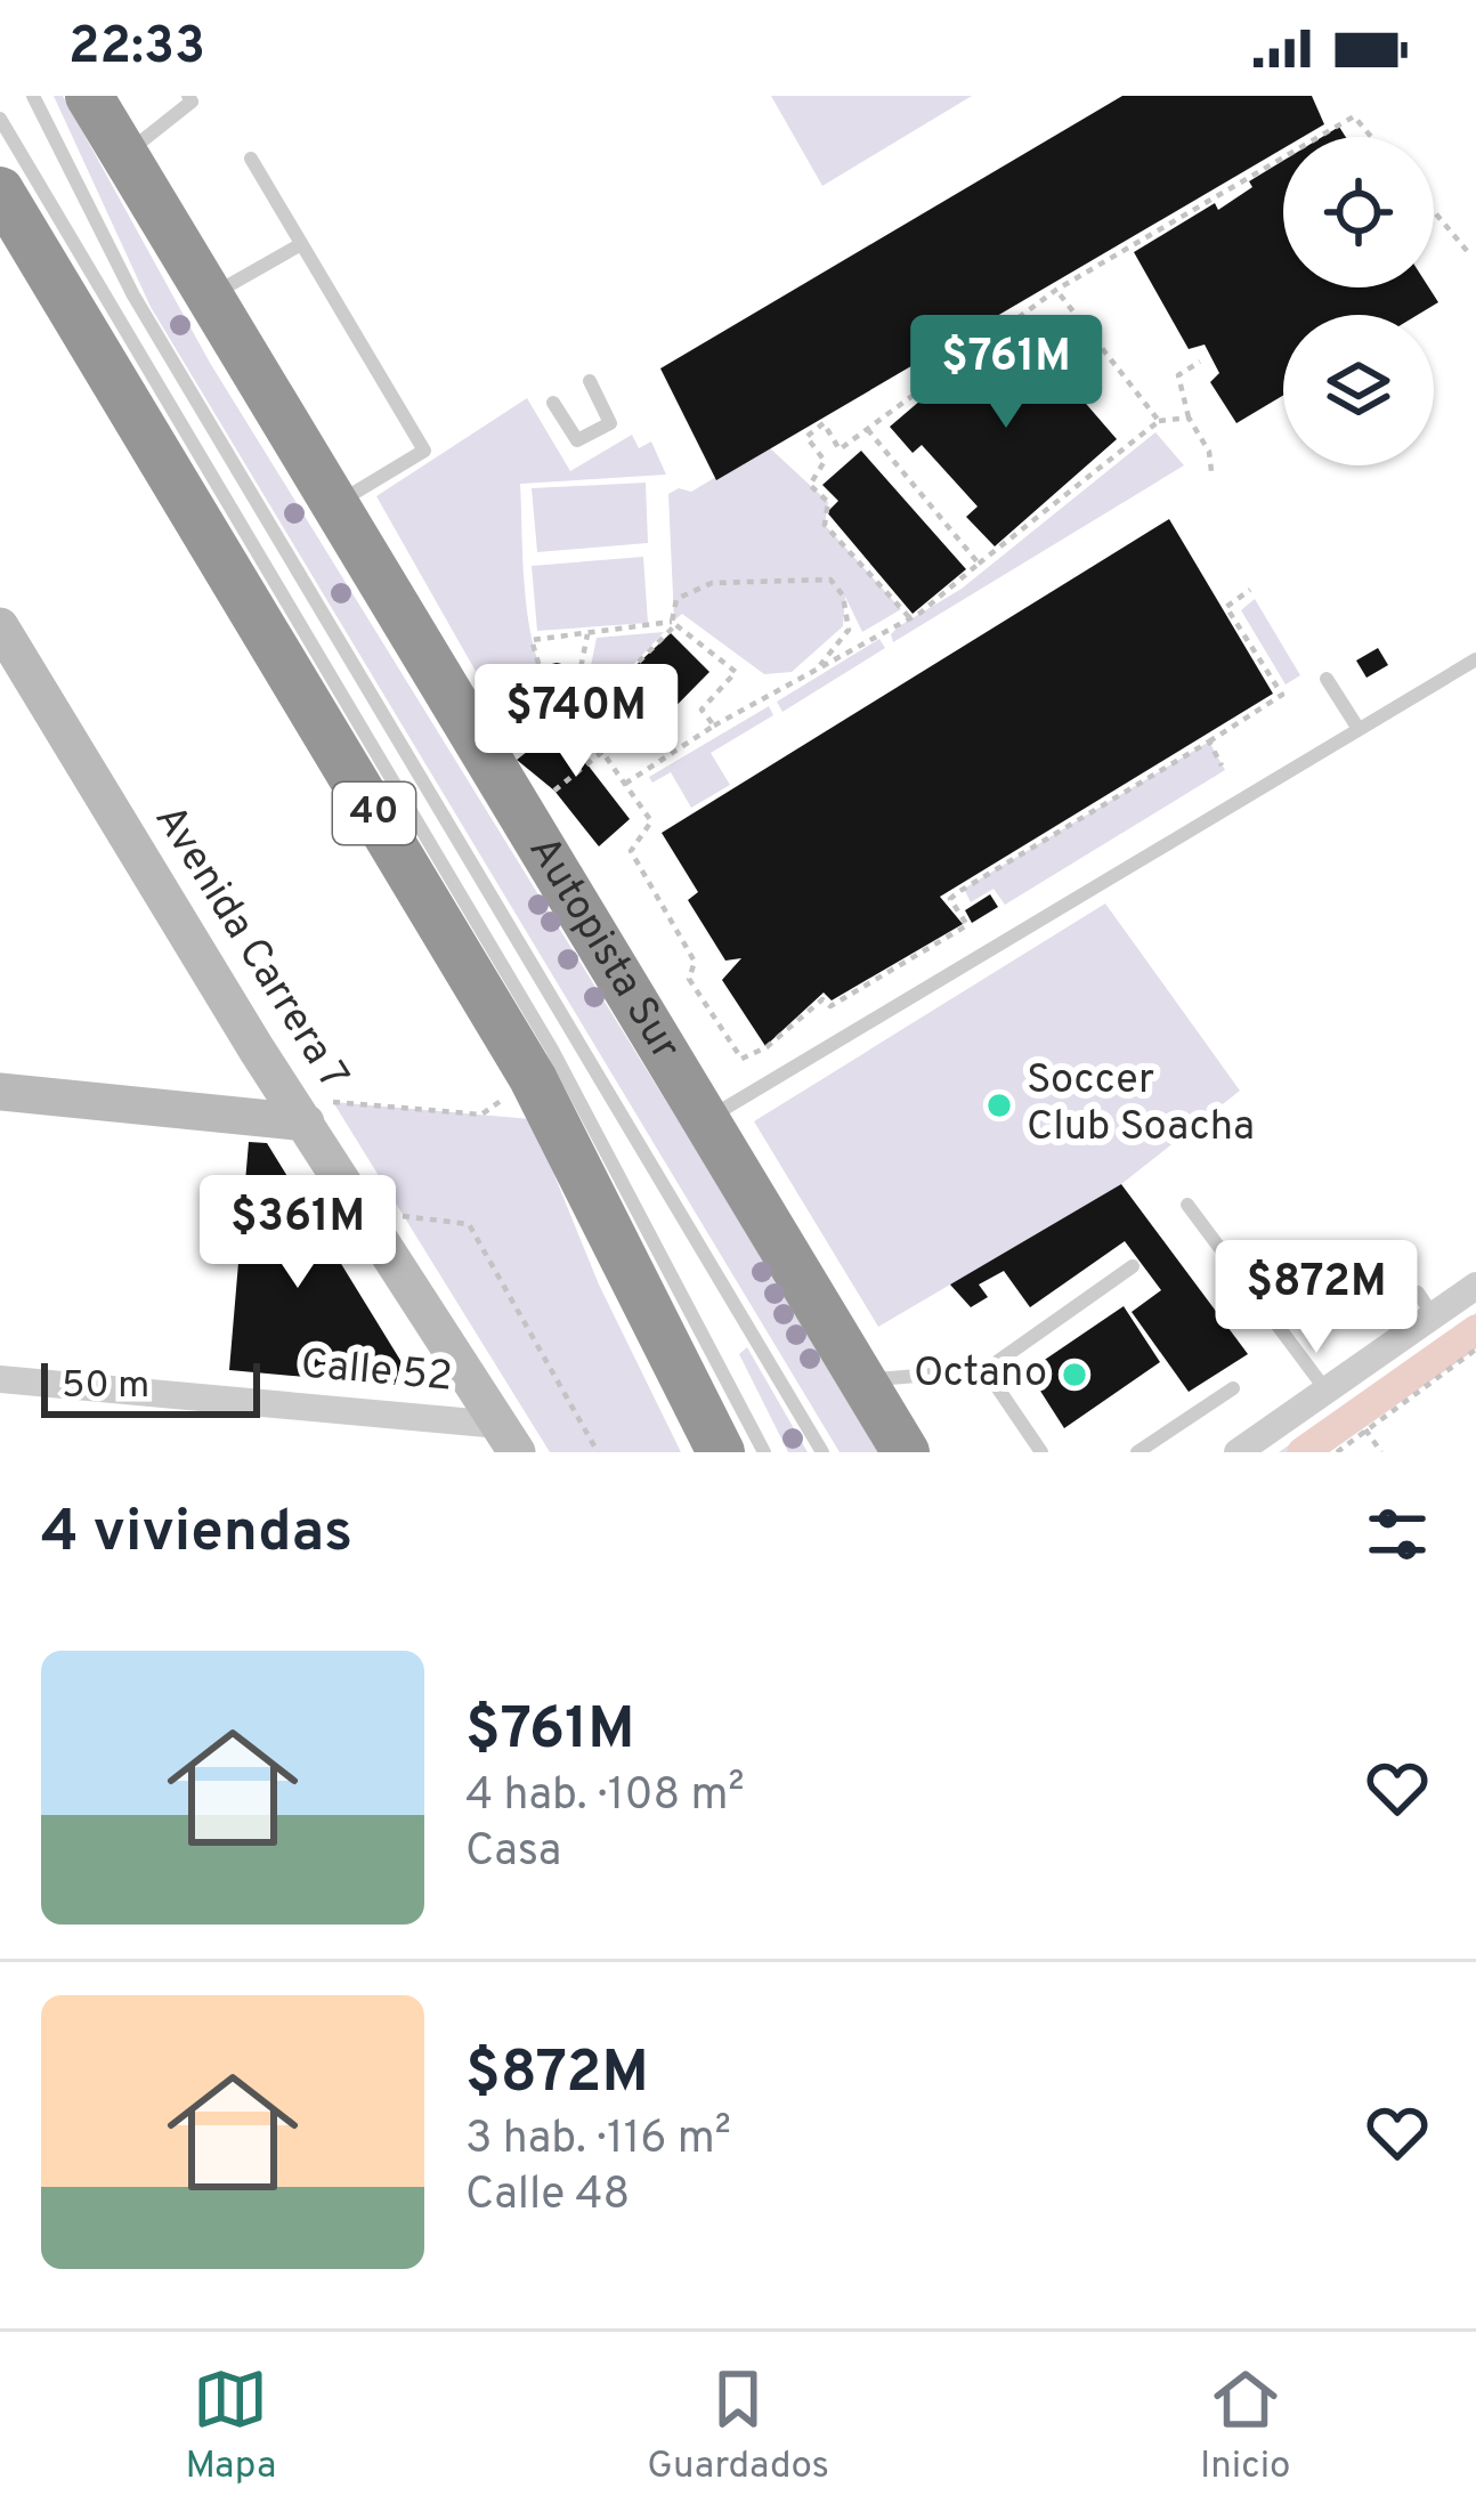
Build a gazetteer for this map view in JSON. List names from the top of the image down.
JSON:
{
  "streets": {
    "highway": ["40", "Autopista Sur"],
    "street": ["Avenida Carrera 7", "Calle 52"]
  },
  "crossings": [
    ["Avenida Carrera 7", "Calle 52"]
  ],
  "places": ["Soccer Club Soacha", "Octano"],
  "scale_bar": "50 m",
  "page": {
    "status": "22:33",
    "price": [
      "$761M",
      "$740M",
      "$361M",
      "$872M"
    ],
    "scale": "50 m",
    "heading": "4 viviendas",
    "list": [
      {
        "name": "$761M",
        "note": "4 hab. · 108 m² · Casa"
      },
      {
        "name": "$872M",
        "note": "3 hab. · 116 m² · Calle 48"
      }
    ],
    "tabs": ["Mapa", "Guardados", "Inicio"]
  }
}
